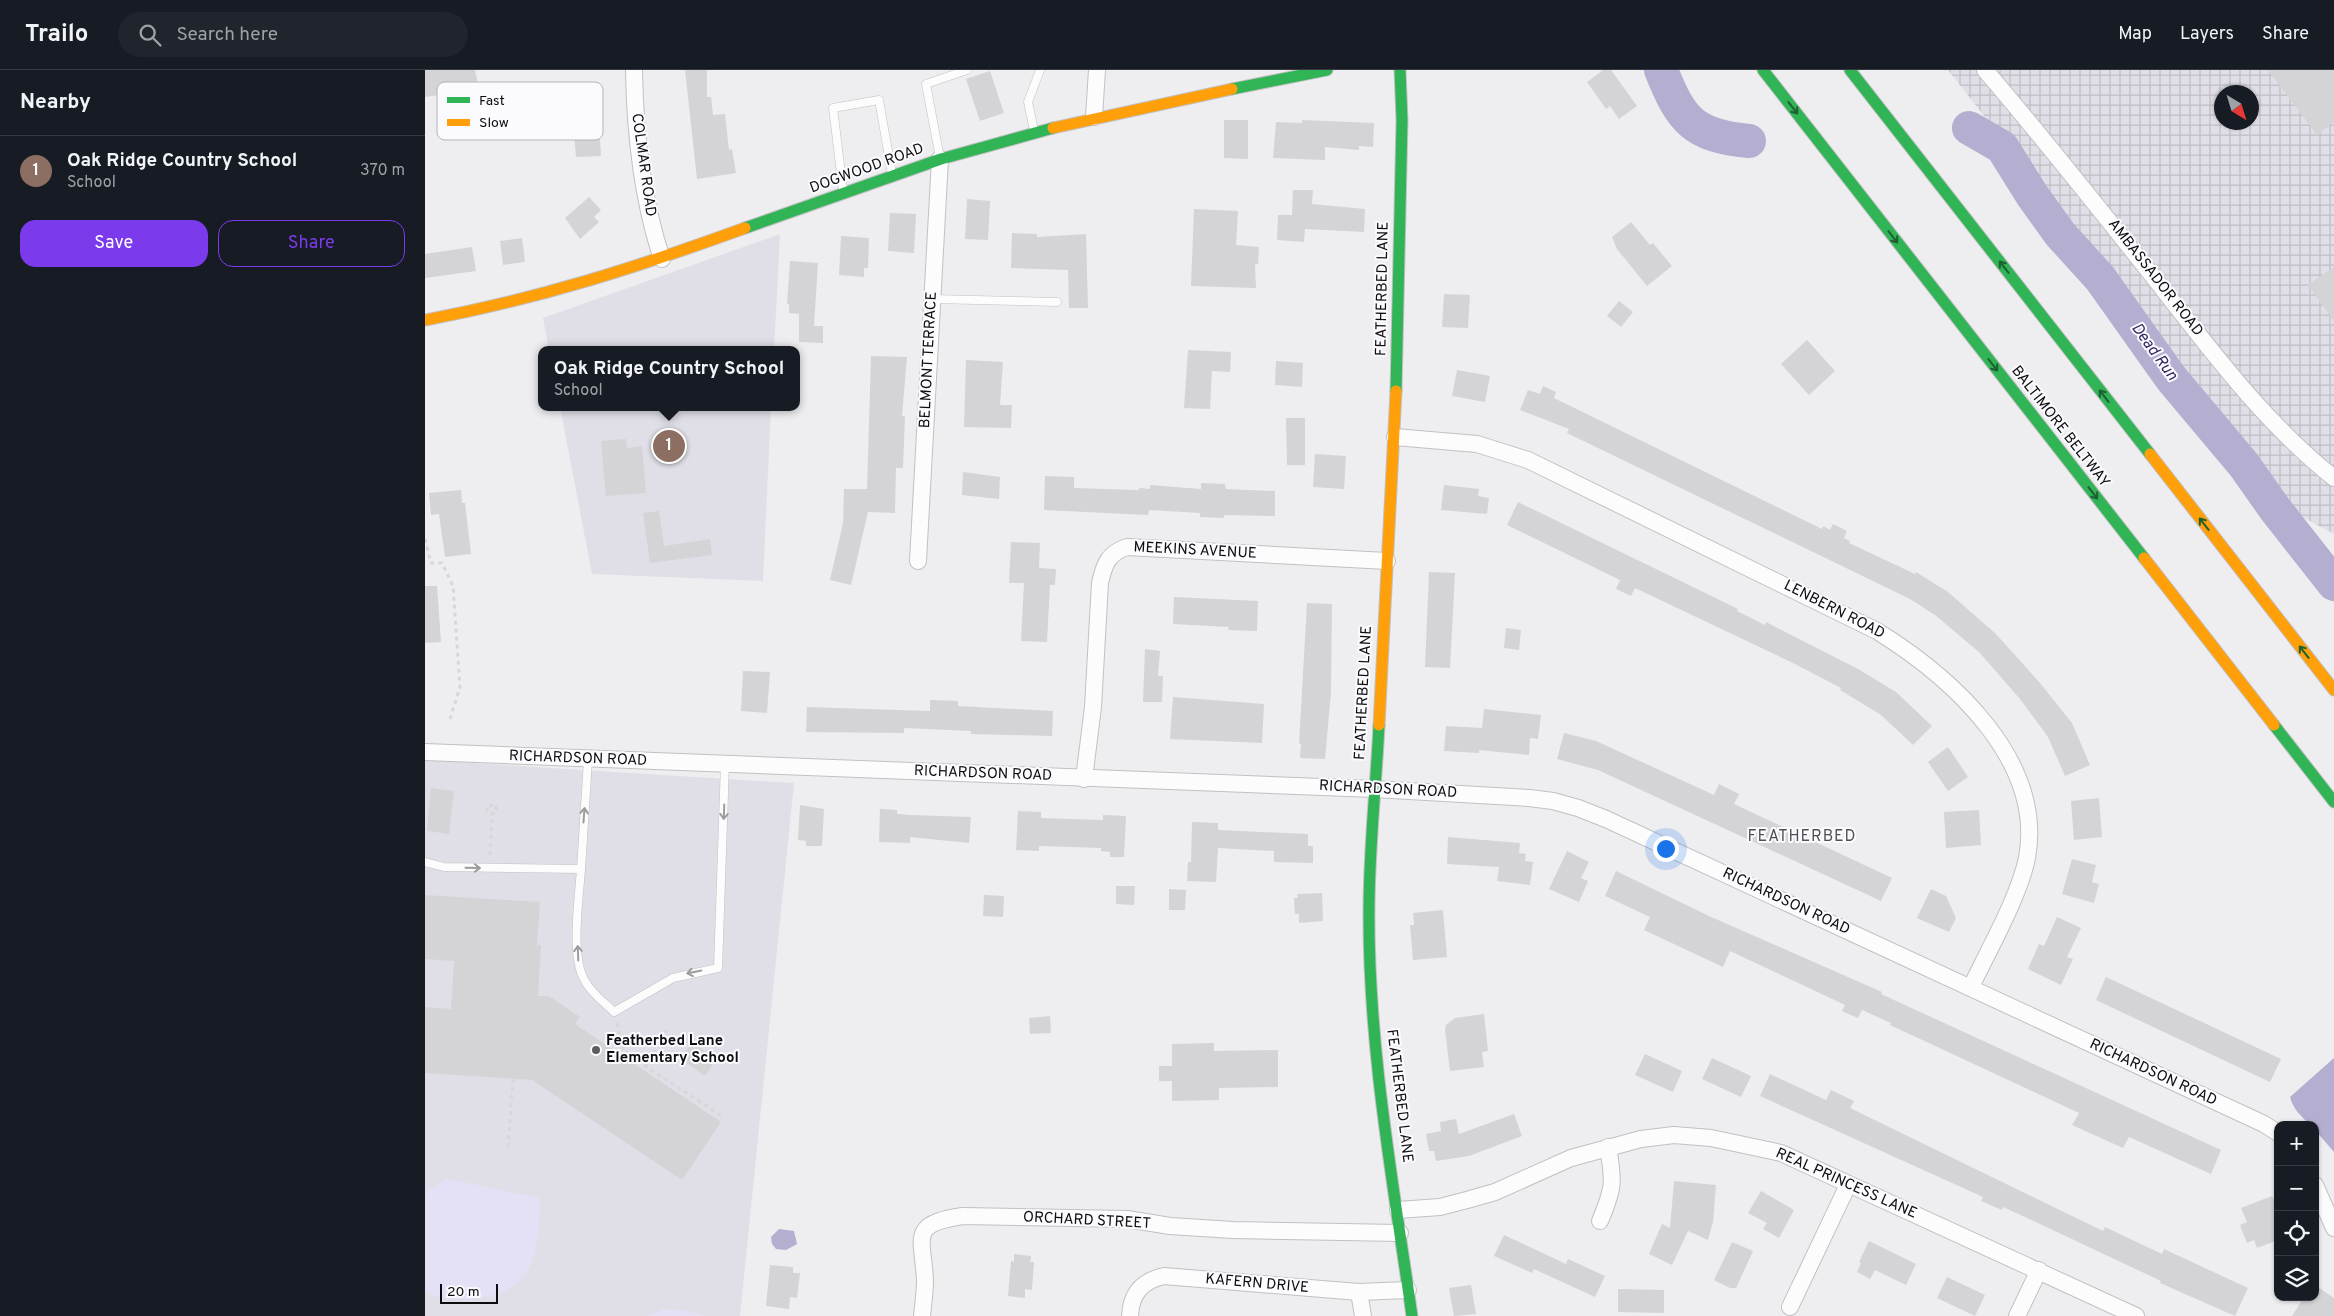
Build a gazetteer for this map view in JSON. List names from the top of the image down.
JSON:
{
  "streets": {
    "main road": ["DOGWOOD ROAD", "FEATHERBED LANE", "BALTIMORE BELTWAY"],
    "street": [
      "COLMAR ROAD",
      "AMBASSADOR ROAD",
      "BELMONT TERRACE",
      "MEEKINS AVENUE",
      "LENBERN ROAD",
      "RICHARDSON ROAD",
      "REAL PRINCESS LANE",
      "ORCHARD STREET",
      "KAFERN DRIVE"
    ]
  },
  "crossings": [
    ["COLMAR ROAD", "DOGWOOD ROAD"],
    ["DOGWOOD ROAD", "BELMONT TERRACE"],
    ["FEATHERBED LANE", "MEEKINS AVENUE"],
    ["FEATHERBED LANE", "LENBERN ROAD"],
    ["FEATHERBED LANE", "RICHARDSON ROAD"],
    ["FEATHERBED LANE", "REAL PRINCESS LANE"],
    ["FEATHERBED LANE", "ORCHARD STREET"],
    ["FEATHERBED LANE", "KAFERN DRIVE"],
    ["MEEKINS AVENUE", "RICHARDSON ROAD"],
    ["LENBERN ROAD", "RICHARDSON ROAD"]
  ],
  "districts": ["FEATHERBED"],
  "water": ["Dead Run"],
  "places": ["Featherbed Lane Elementary School"],
  "legend": ["Fast", "Slow"],
  "scale_bar": "20 m",
  "north": "bottom right",
  "page": {
    "header": "Trailo",
    "search": "Search here",
    "nav": ["Map", "Layers", "Share"],
    "heading": "Nearby",
    "list": [
      {
        "mark": "1",
        "name": "Oak Ridge Country School",
        "note": "School",
        "value": "370 m"
      }
    ],
    "buttons": ["Save", "Share"],
    "popup": ["Oak Ridge Country School", "School"],
    "pins": "1",
    "map_buttons": ["+", "−"],
    "scale": "20 m"
  }
}
